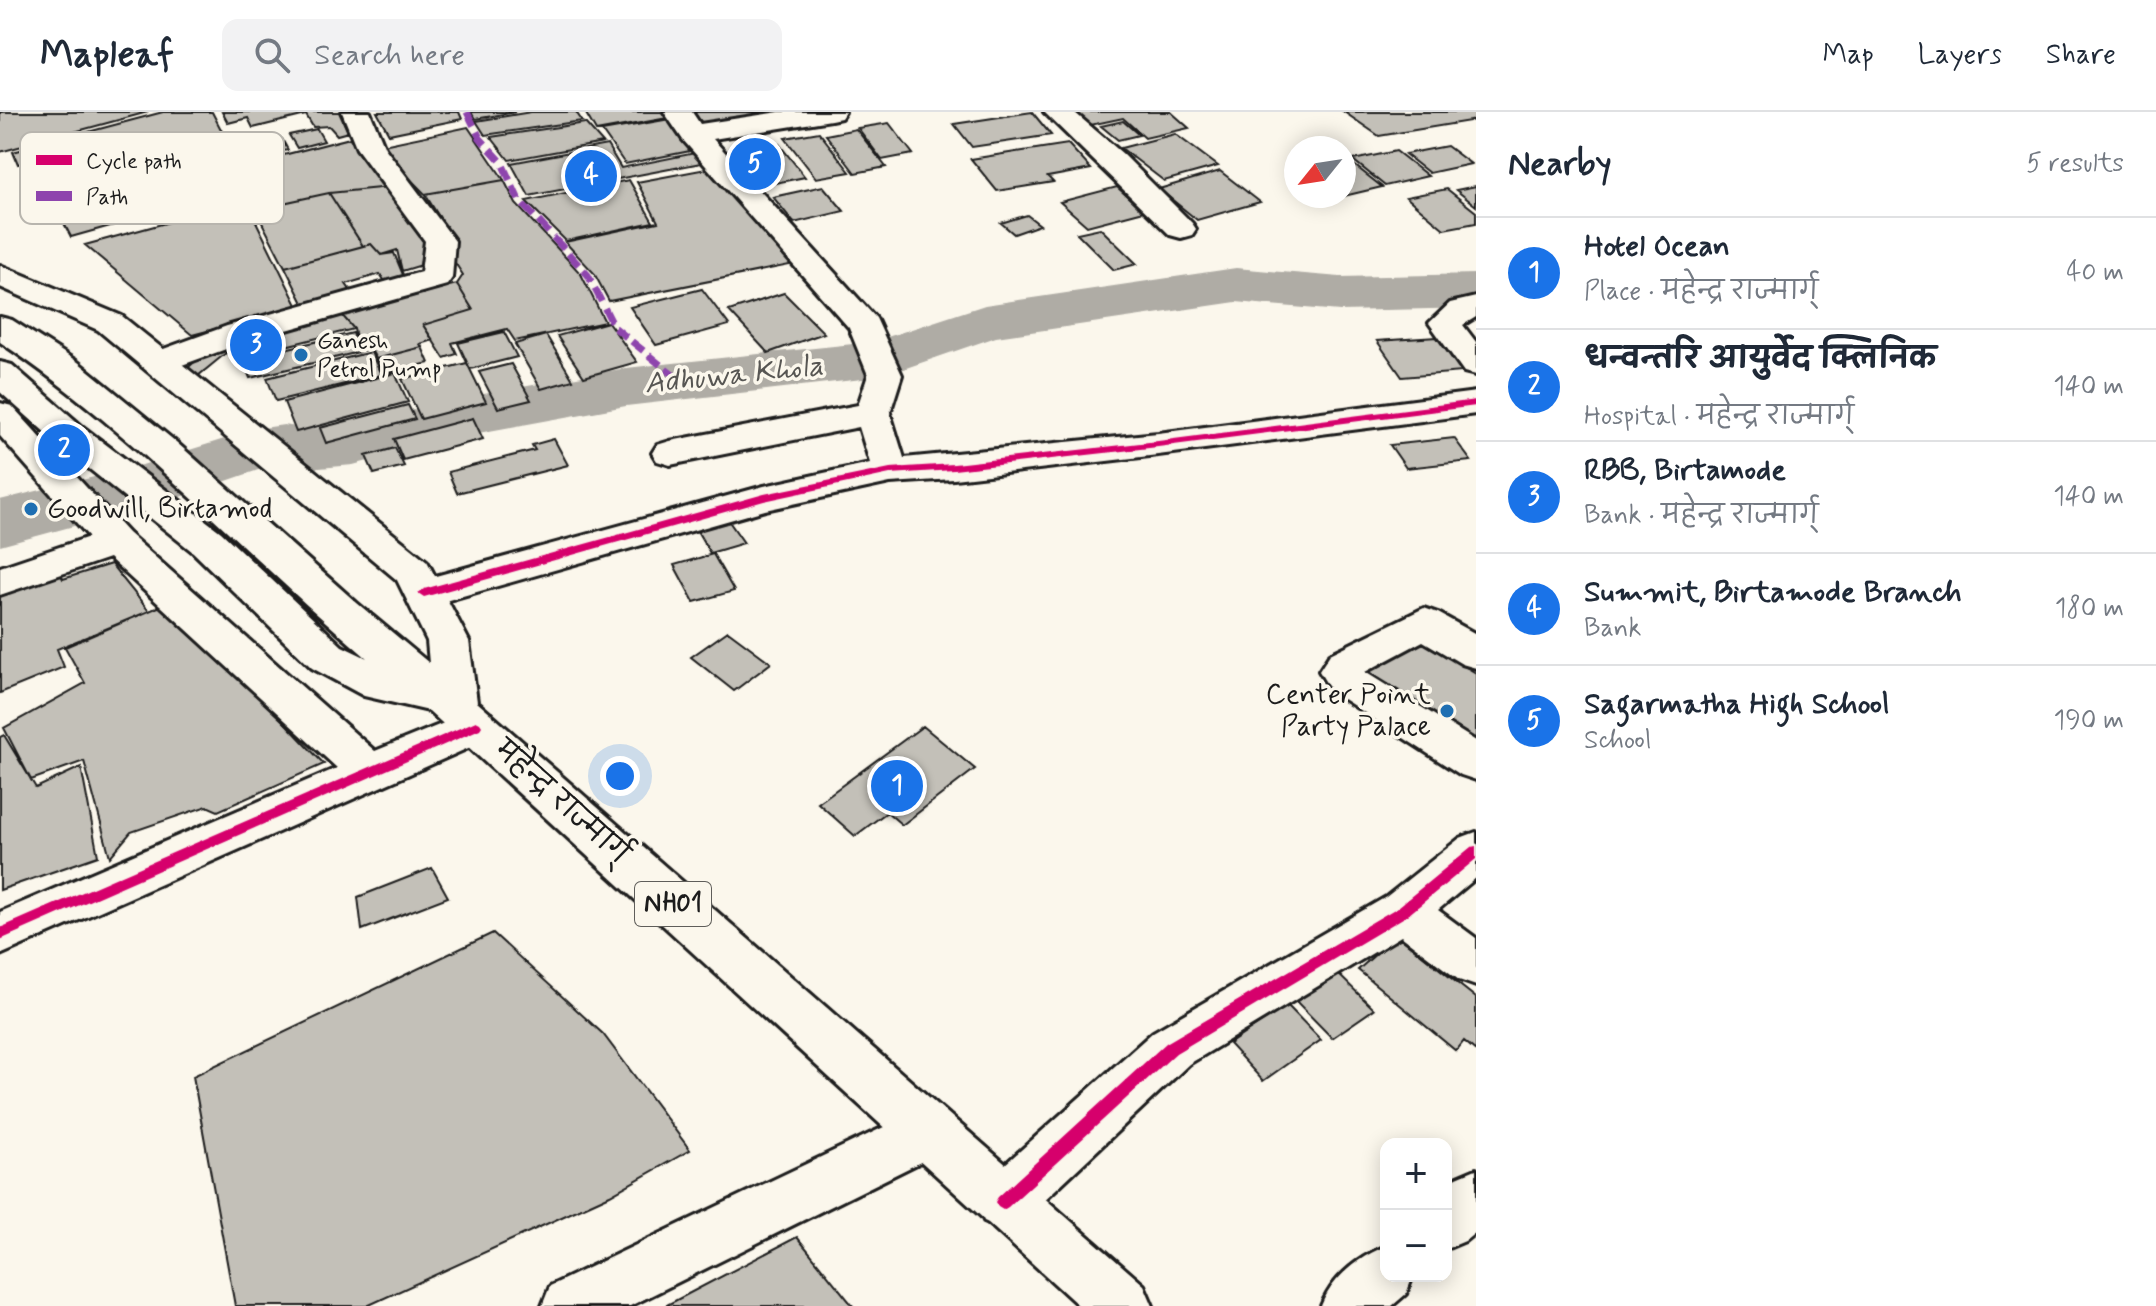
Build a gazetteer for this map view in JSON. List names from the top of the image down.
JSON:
{
  "streets": {
    "highway": ["महेन्द्र राज्मार्ग्", "NH01"]
  },
  "water": ["Adhuwa Khola"],
  "places": ["Ganesh Petrol Pump", "Goodwill, Birtamod", "Center Point Party Palace"],
  "legend": ["Cycle path", "Path"],
  "north": "bottom left",
  "page": {
    "header": "Mapleaf",
    "search": "Search here",
    "nav": ["Map", "Layers", "Share"],
    "heading": ["Nearby", "5 results"],
    "pins": [
      "5",
      "4",
      "3",
      "2",
      "1"
    ],
    "list": [
      {
        "mark": "1",
        "name": "Hotel Ocean",
        "note": "Place · महेन्द्र राज्मार्ग्",
        "value": "40 m"
      },
      {
        "mark": "2",
        "name": "धन्वन्तरि आयुर्वेद क्लिनिक",
        "note": "Hospital · महेन्द्र राज्मार्ग्",
        "value": "140 m"
      },
      {
        "mark": "3",
        "name": "RBB, Birtamode",
        "note": "Bank · महेन्द्र राज्मार्ग्",
        "value": "140 m"
      },
      {
        "mark": "4",
        "name": "Summit, Birtamode Branch",
        "note": "Bank",
        "value": "180 m"
      },
      {
        "mark": "5",
        "name": "Sagarmatha High School",
        "note": "School",
        "value": "190 m"
      }
    ],
    "map_buttons": ["+", "−"]
  }
}
